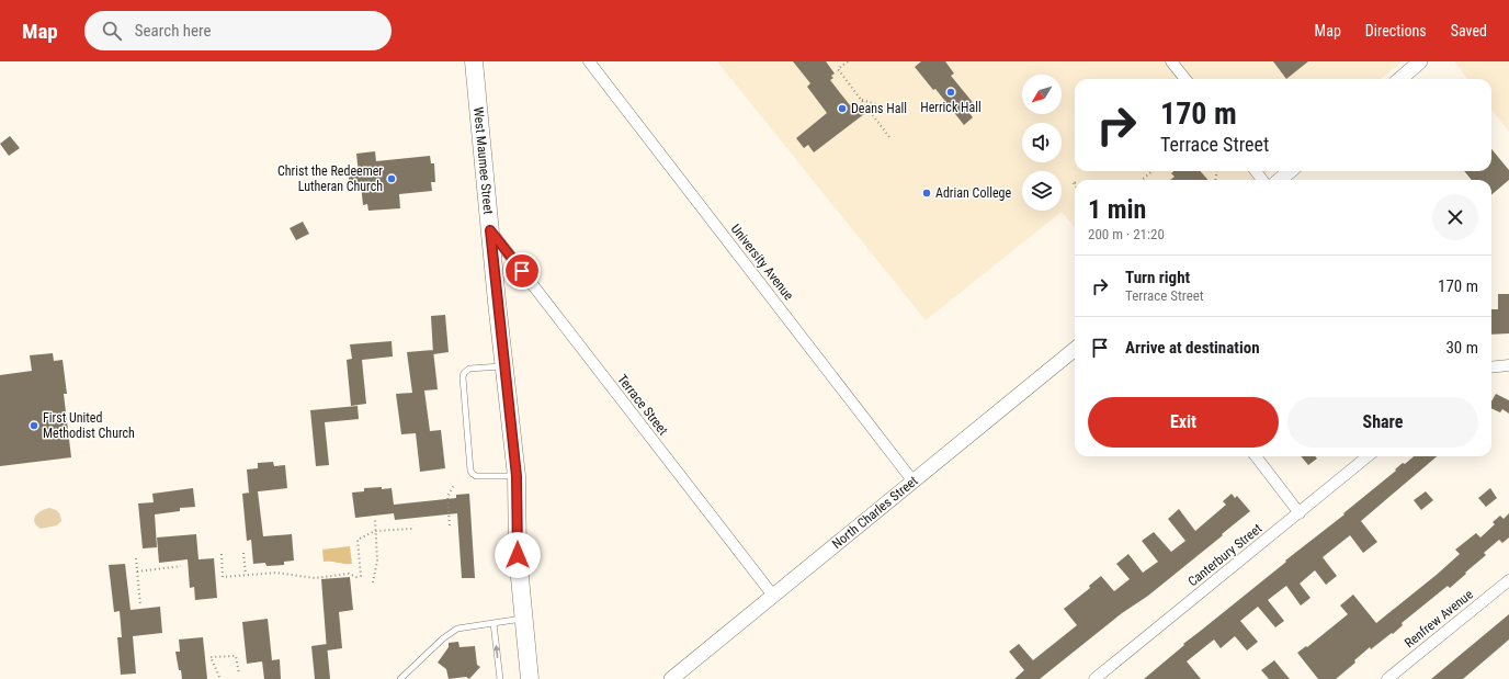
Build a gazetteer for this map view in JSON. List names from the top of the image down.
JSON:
{
  "streets": {
    "main road": ["West Maumee Street"],
    "street": [
      "University Avenue",
      "Terrace Street",
      "North Charles Street",
      "Canterbury Street",
      "Renfrew Avenue"
    ]
  },
  "crossings": [
    ["West Maumee Street", "Terrace Street"],
    ["University Avenue", "North Charles Street"],
    ["Terrace Street", "North Charles Street"]
  ],
  "places": [
    "Herrick Hall",
    "Deans Hall",
    "Christ the Redeemer Lutheran Church",
    "Adrian College",
    "First United Methodist Church"
  ],
  "north": "bottom left",
  "page": {
    "header": "Map",
    "search": "Search here",
    "nav": ["Map", "Directions", "Saved"],
    "turn": ["170 m", "Terrace Street"],
    "heading": ["1 min", "200 m · 21:20"],
    "list": [
      {
        "name": "Turn right",
        "note": "Terrace Street",
        "value": "170 m"
      },
      {
        "name": "Arrive at destination",
        "value": "30 m"
      }
    ],
    "buttons": ["Exit", "Share"]
  }
}
